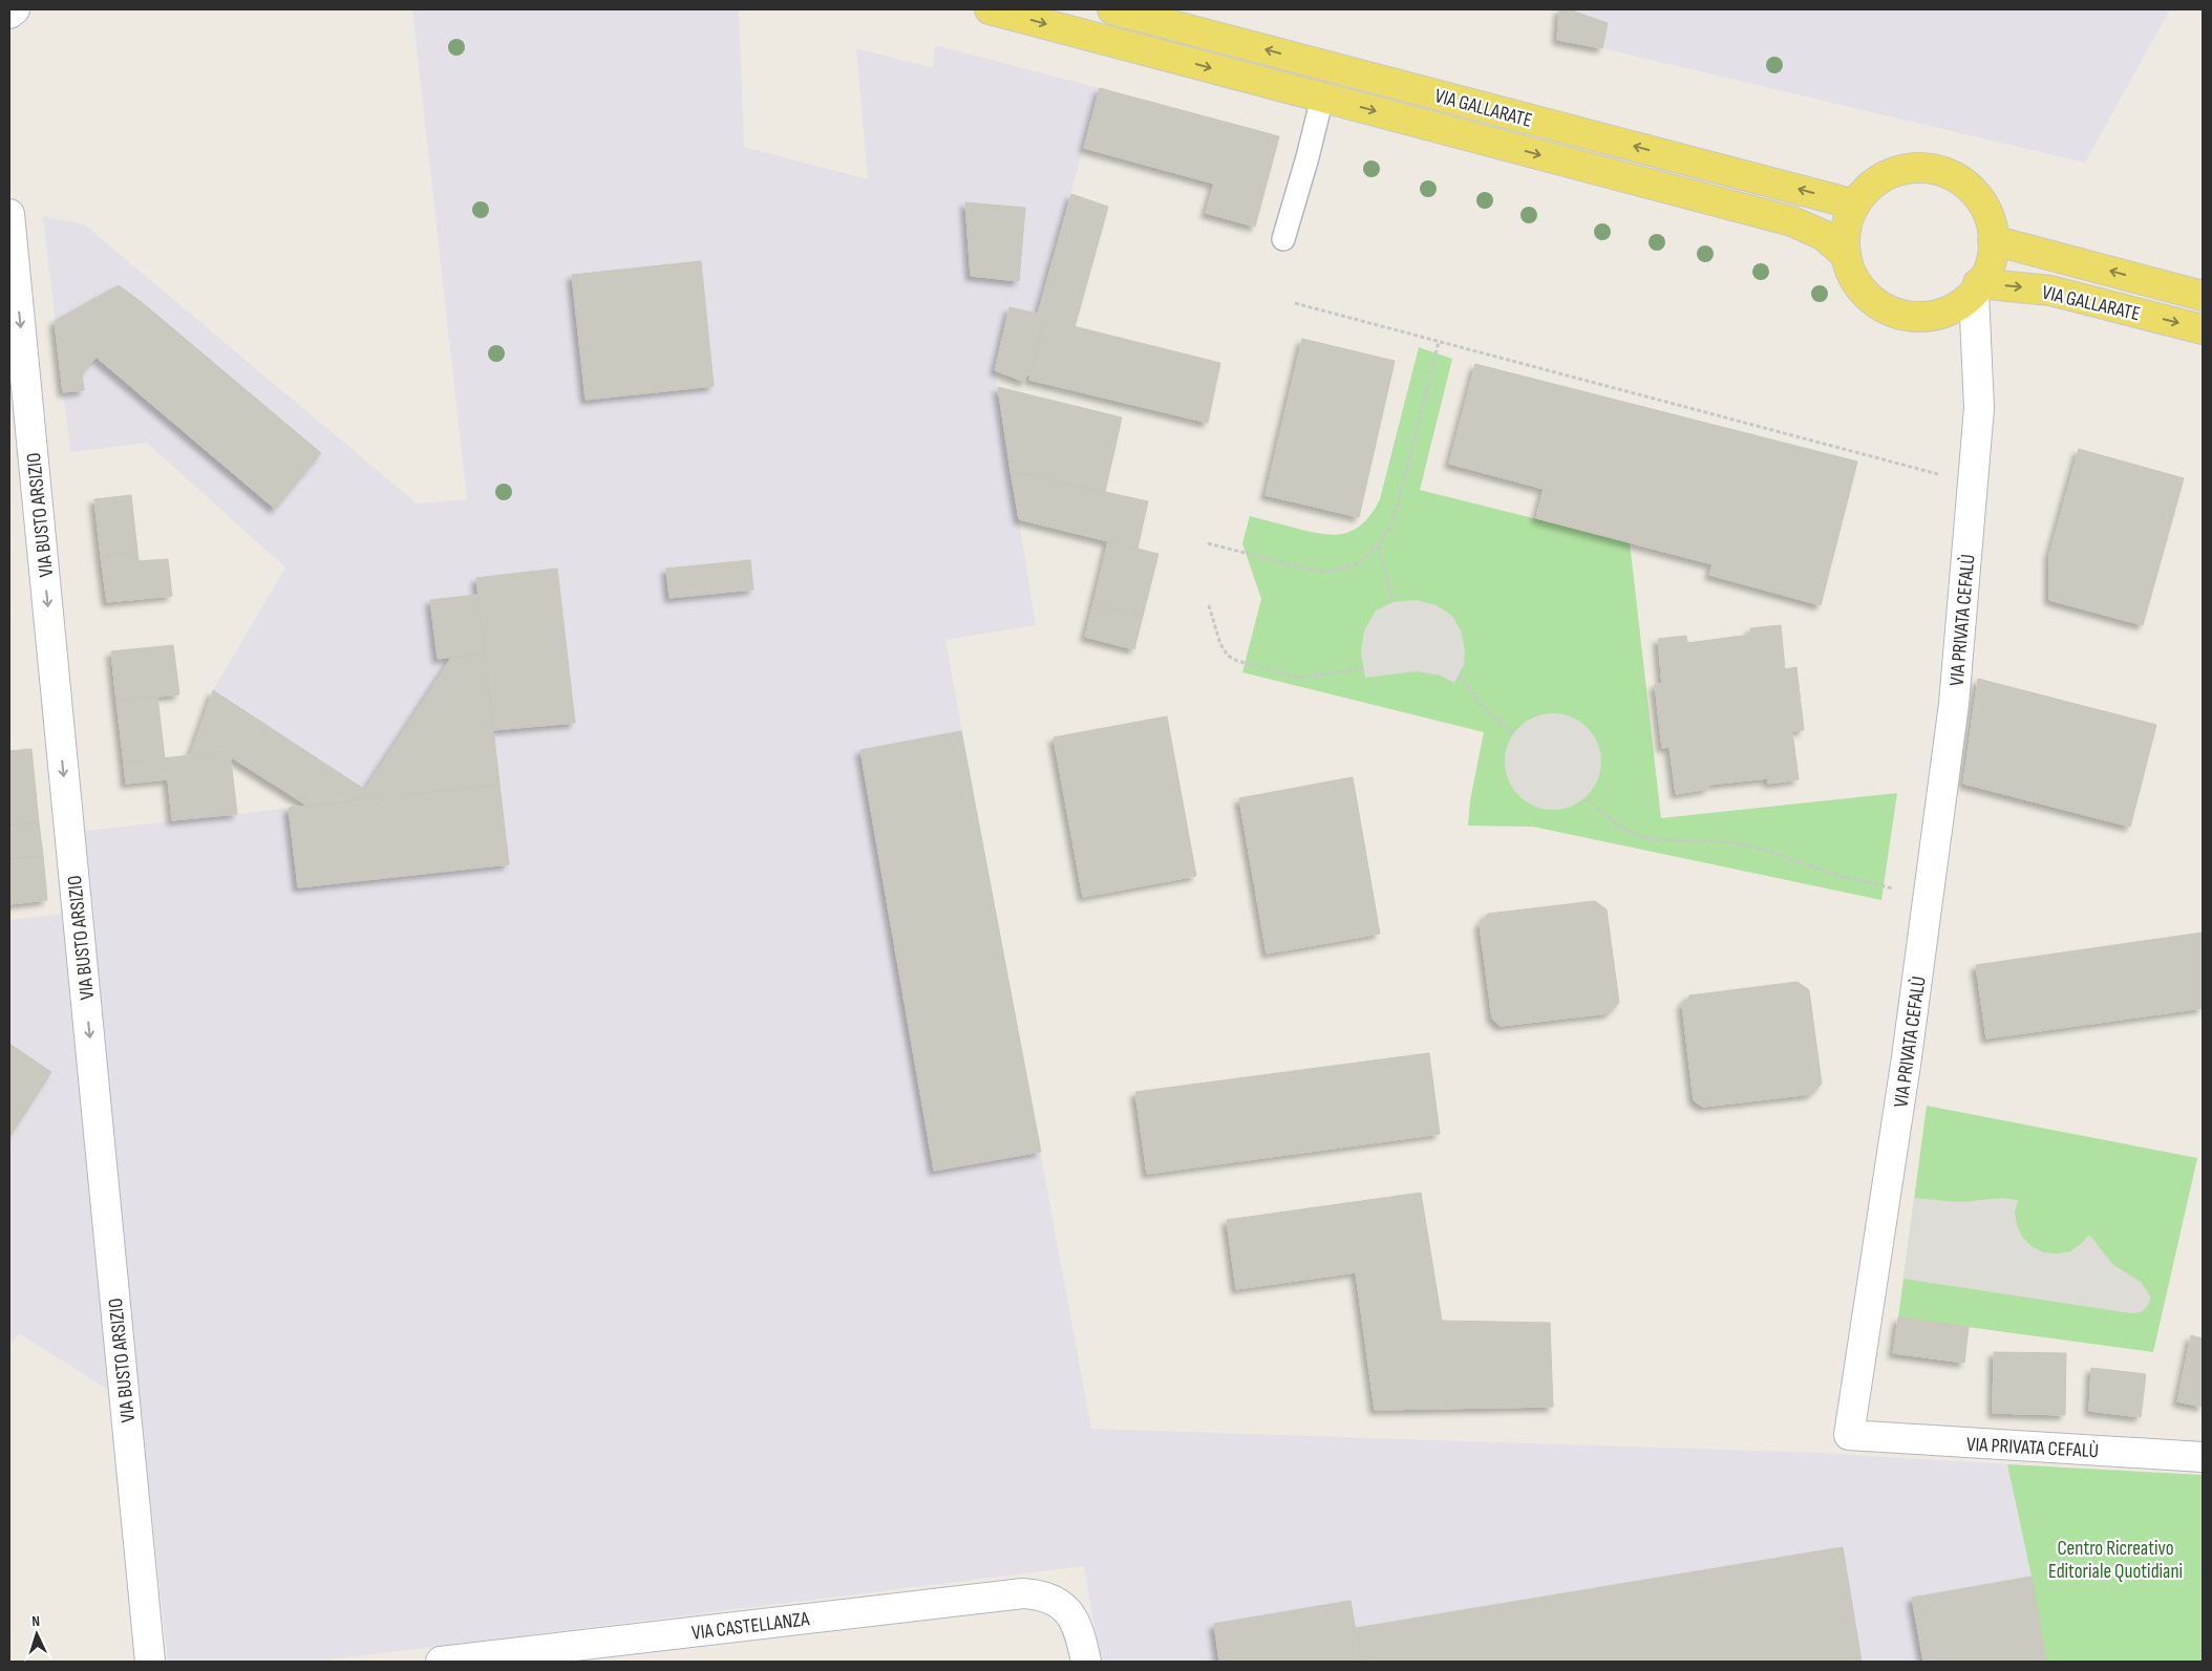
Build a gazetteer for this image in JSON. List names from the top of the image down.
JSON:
{
  "streets": {
    "main road": ["VIA GALLARATE"],
    "street": ["VIA BUSTO ARSIZIO", "VIA PRIVATA CEFALÙ", "VIA CASTELLANZA"]
  },
  "crossings": [
    ["VIA GALLARATE", "VIA PRIVATA CEFALÙ"]
  ],
  "one_way": ["VIA BUSTO ARSIZIO"],
  "parks": ["Centro Ricreativo Editoriale Quotidiani"],
  "north": "top"
}
